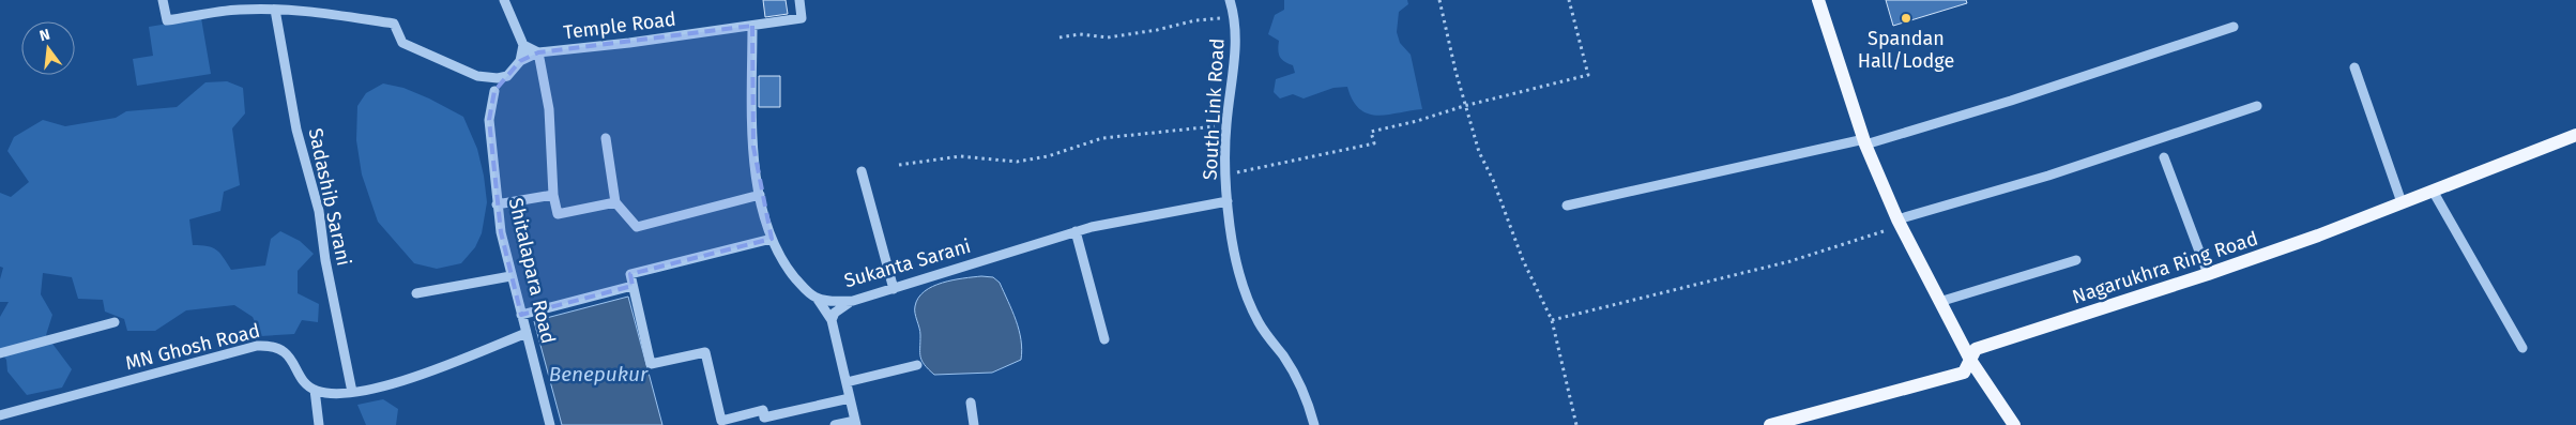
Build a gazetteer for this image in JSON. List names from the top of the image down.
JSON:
{
  "streets": {
    "main road": ["Nagarukhra Ring Road"],
    "street": [
      "Temple Road",
      "South Link Road",
      "Sadashib Sarani",
      "Sukanta Sarani",
      "Shitalapara Road",
      "MN Ghosh Road"
    ]
  },
  "crossings": [
    ["South Link Road", "Sukanta Sarani"]
  ],
  "water": ["Benepukur"],
  "places": ["Spandan Hall/Lodge"],
  "north": "top"
}
